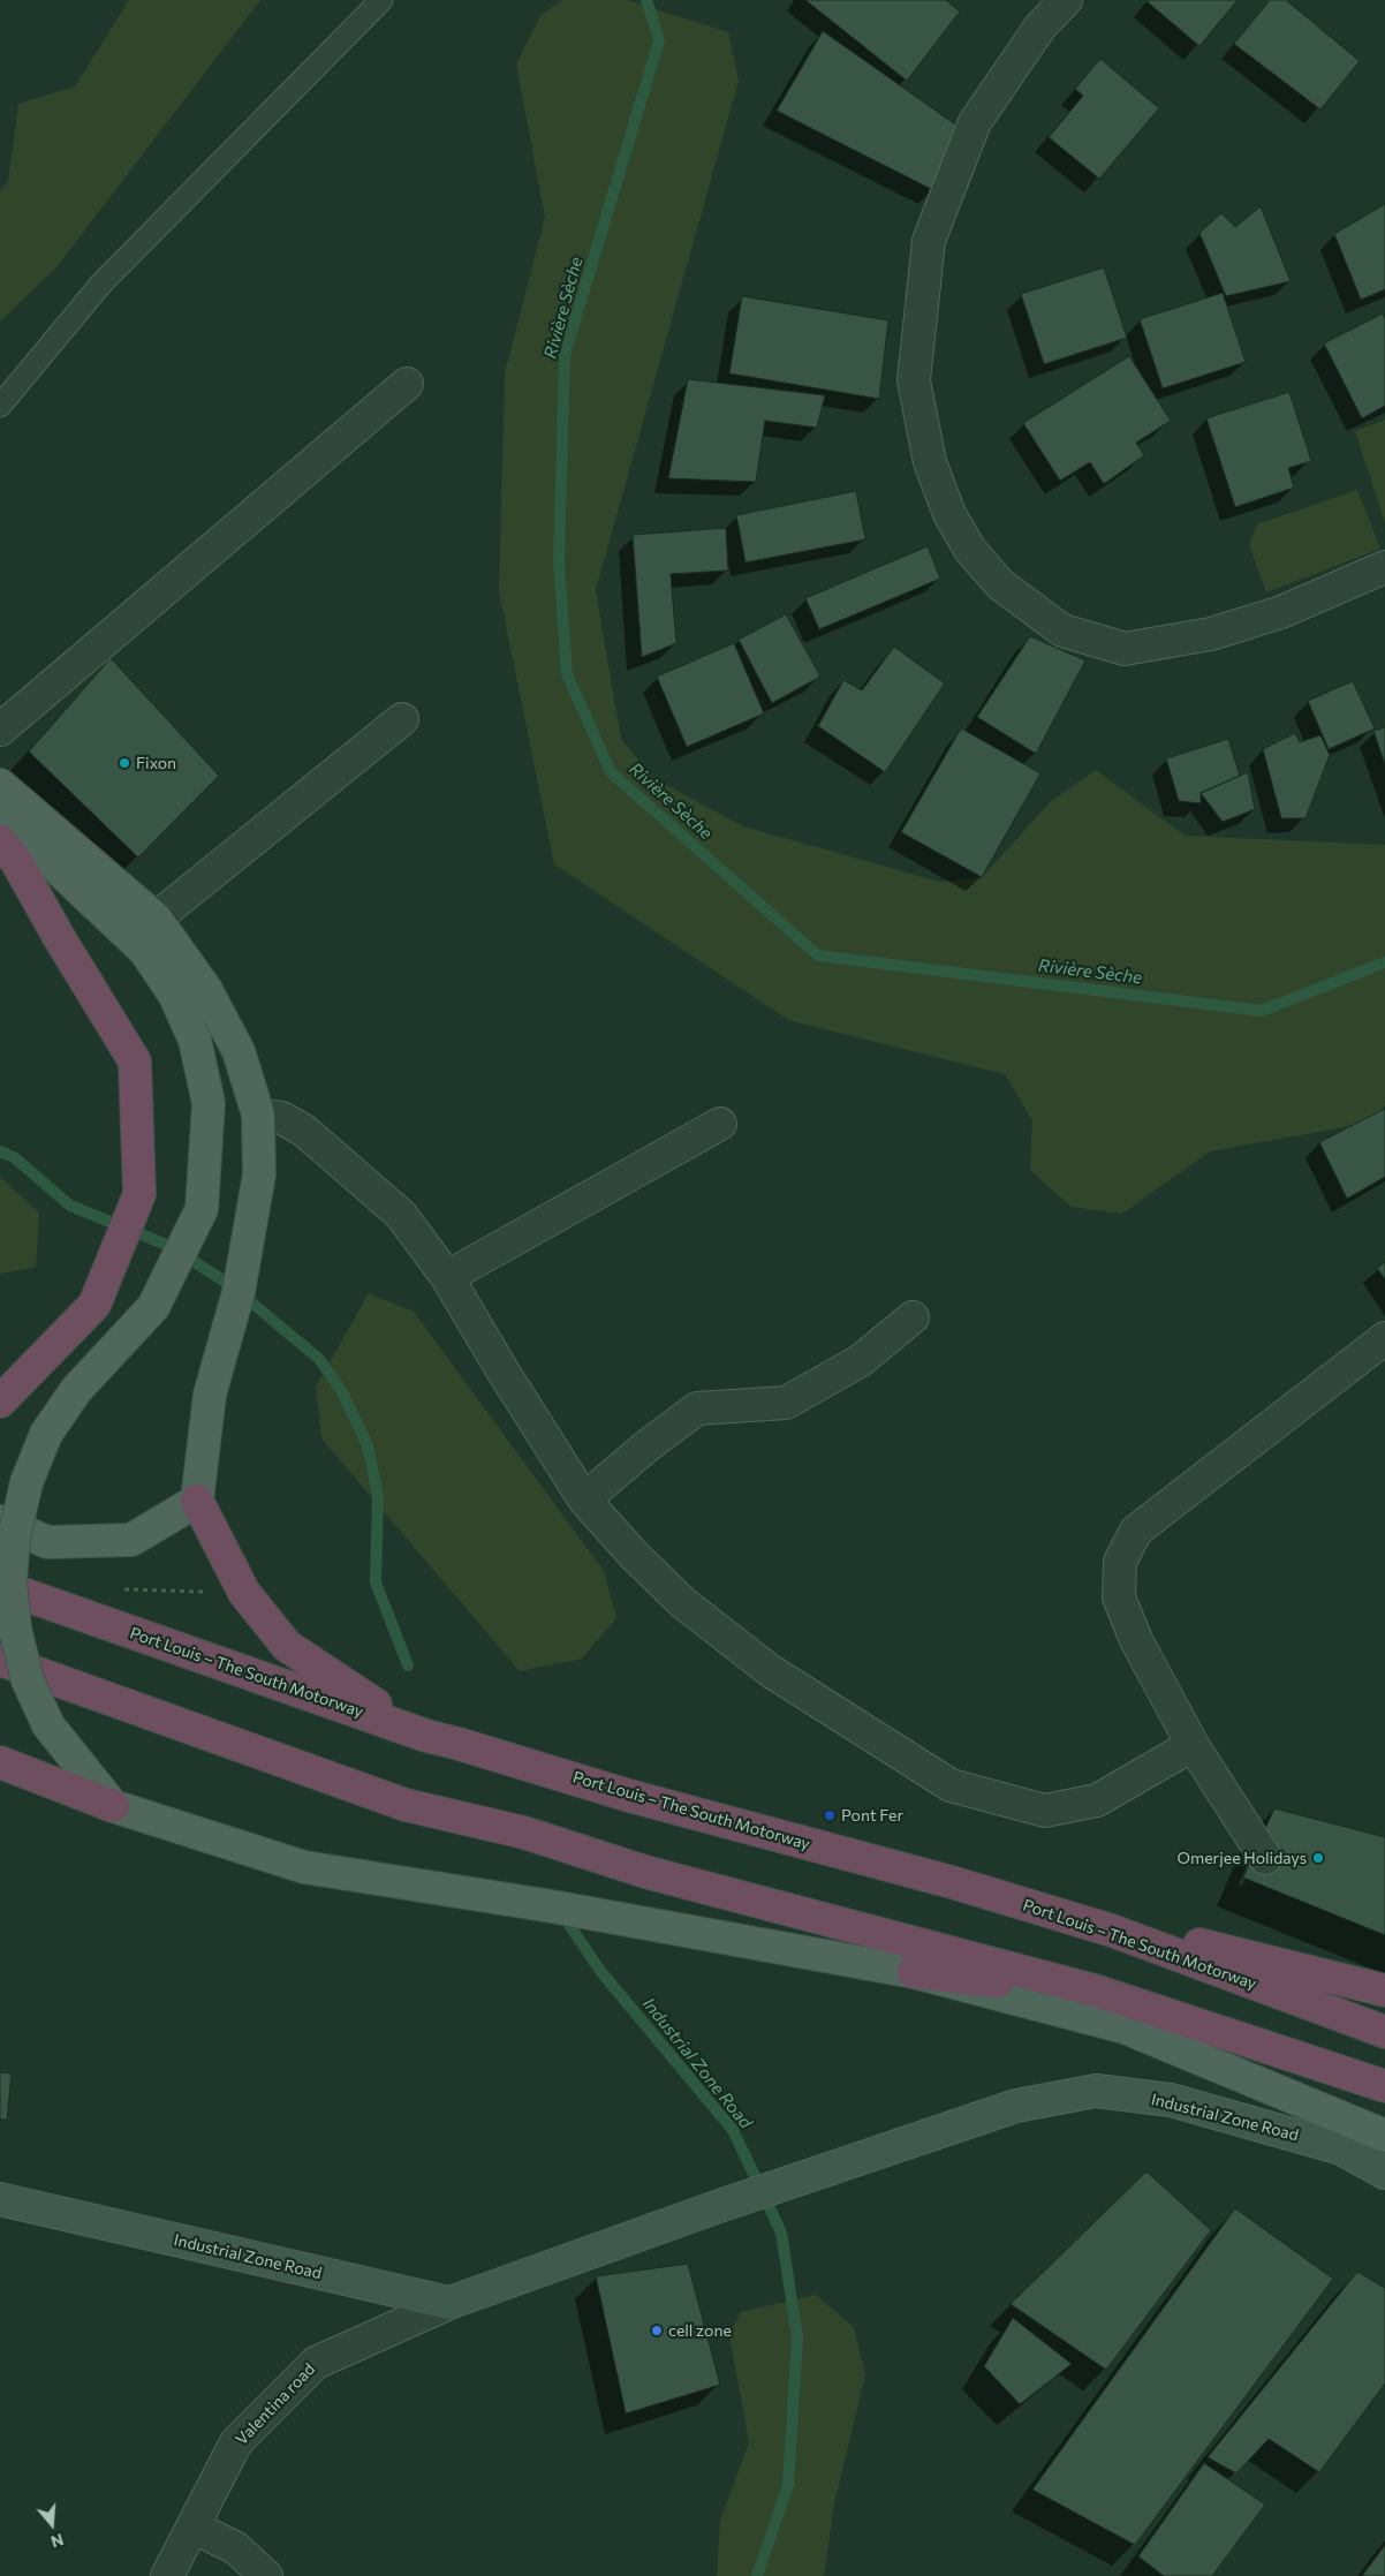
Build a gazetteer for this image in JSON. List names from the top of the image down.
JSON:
{
  "streets": {
    "highway": ["Port Louis – The South Motorway"],
    "street": ["Industrial Zone Road", "Valentina road"]
  },
  "crossings": [
    ["Industrial Zone Road", "Valentina road"]
  ],
  "water": ["Rivière Sèche", "Industrial Zone Road"],
  "places": [
    "Fixon",
    "Pont Fer",
    "Omerjee Holidays",
    "cell zone"
  ],
  "north": "bottom"
}
